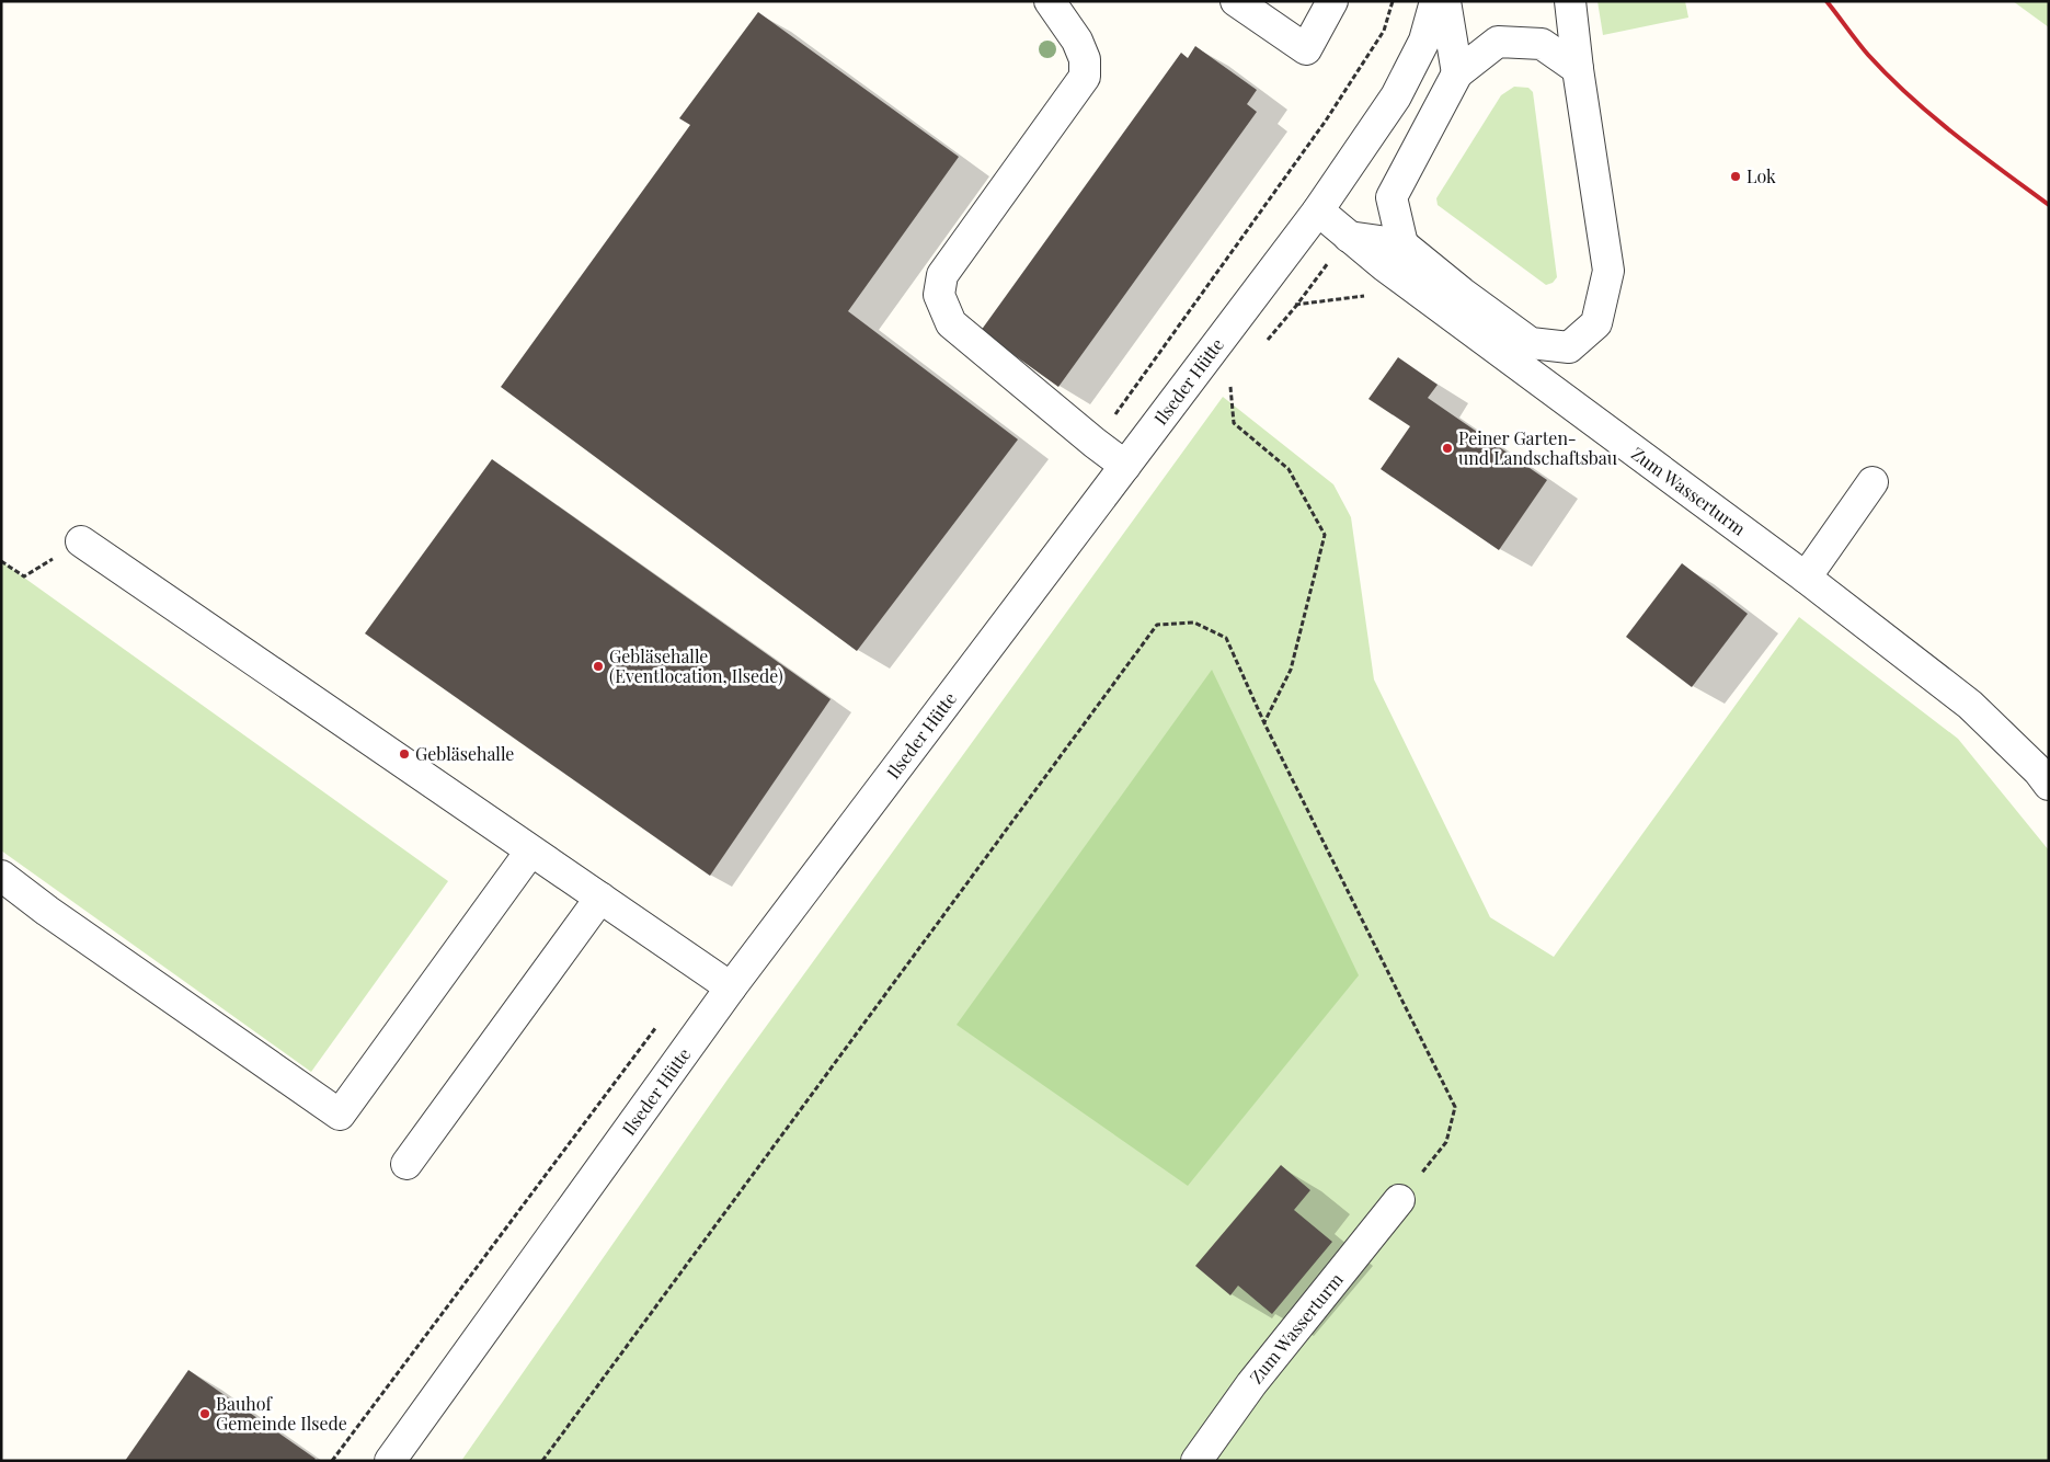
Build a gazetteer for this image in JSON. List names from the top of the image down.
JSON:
{
  "streets": {
    "street": ["Ilseder Hütte", "Zum Wasserturm"]
  },
  "crossings": [
    ["Ilseder Hütte", "Zum Wasserturm"]
  ],
  "places": [
    "Lok",
    "Peiner Garten- und Landschaftsbau",
    "Gebläsehalle (Eventlocation, Ilsede)",
    "Gebläsehalle",
    "Bauhof Gemeinde Ilsede"
  ]
}
